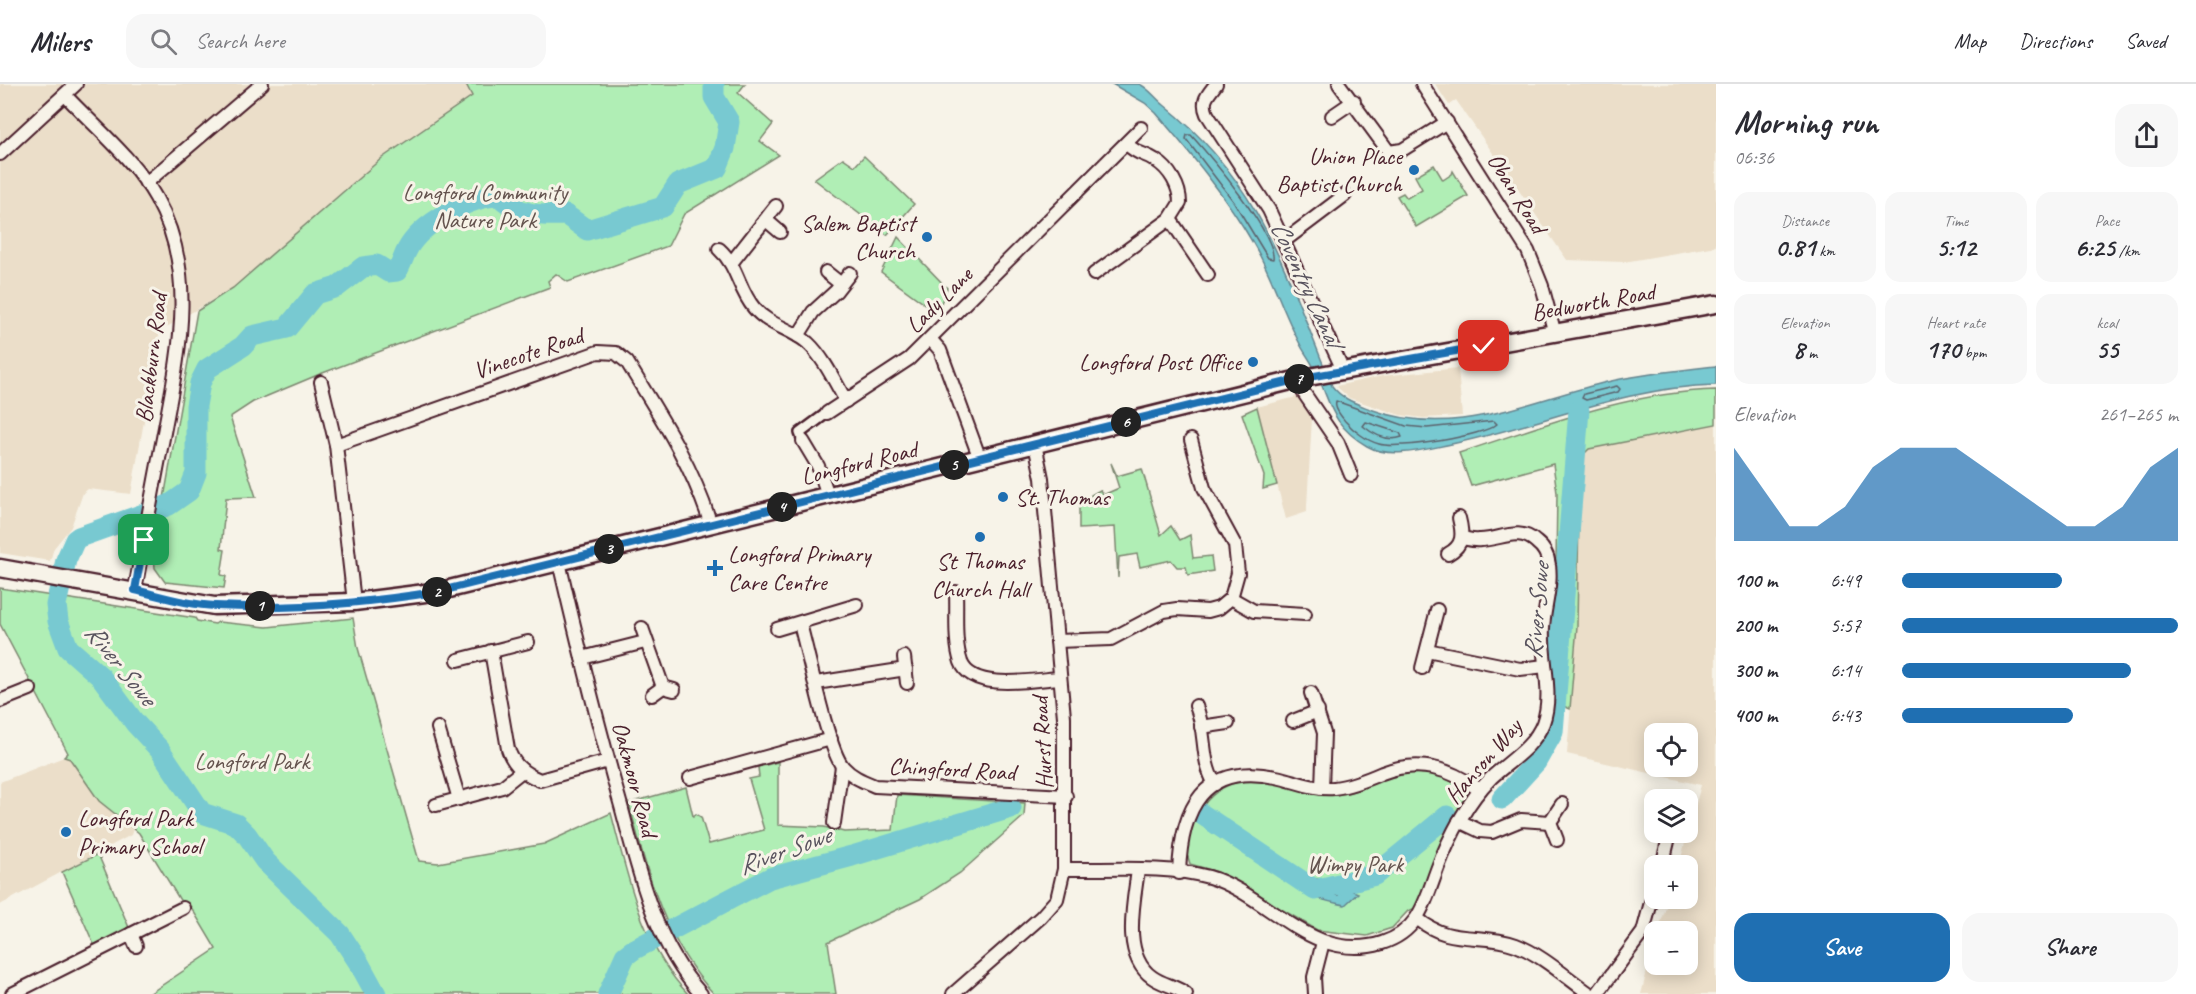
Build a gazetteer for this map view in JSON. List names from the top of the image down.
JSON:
{
  "streets": {
    "main road": ["Bedworth Road", "Longford Road"],
    "street": [
      "Oban Road",
      "Lady Lane",
      "Vinecote Road",
      "Blackburn Road",
      "Hurst Road",
      "Hanson Way",
      "Chingford Road",
      "Oakmoor Road"
    ]
  },
  "crossings": [
    ["Oban Road", "Bedworth Road"],
    ["Lady Lane", "Longford Road"],
    ["Bedworth Road", "Longford Road"],
    ["Vinecote Road", "Longford Road"],
    ["Blackburn Road", "Longford Road"],
    ["Longford Road", "Hurst Road"],
    ["Longford Road", "Oakmoor Road"],
    ["Hurst Road", "Hanson Way"],
    ["Hurst Road", "Chingford Road"]
  ],
  "water": ["Coventry Canal", "River Sowe"],
  "parks": ["Longford Community Nature Park", "Longford Park", "Wimpy Park"],
  "places": {
    "other": [
      "Union Place Baptist Church",
      "Salem Baptist Church",
      "Longford Post Office",
      "St. Thomas",
      "St Thomas Church Hall",
      "Longford Park Primary School"
    ],
    "health": ["Longford Primary Care Centre"]
  },
  "page": {
    "header": "Milers",
    "search": "Search here",
    "nav": ["Map", "Directions", "Saved"],
    "heading": ["Morning run", "06:36"],
    "stats": [
      ["Distance", "0.81 km"],
      ["Time", "5:12"],
      ["Pace", "6:25 /km"],
      ["Elevation", "8 m"],
      ["Heart rate", "170 bpm"],
      ["kcal", "55"]
    ],
    "pins": [
      "7",
      "6",
      "5",
      "4",
      "3",
      "2",
      "1"
    ],
    "chart": ["Elevation", "261–265 m"],
    "list": [
      {
        "name": "100 m",
        "note": "6:49"
      },
      {
        "name": "200 m",
        "note": "5:57"
      },
      {
        "name": "300 m",
        "note": "6:14"
      },
      {
        "name": "400 m",
        "note": "6:43"
      }
    ],
    "map_buttons": ["+", "−"],
    "buttons": ["Save", "Share"]
  }
}
